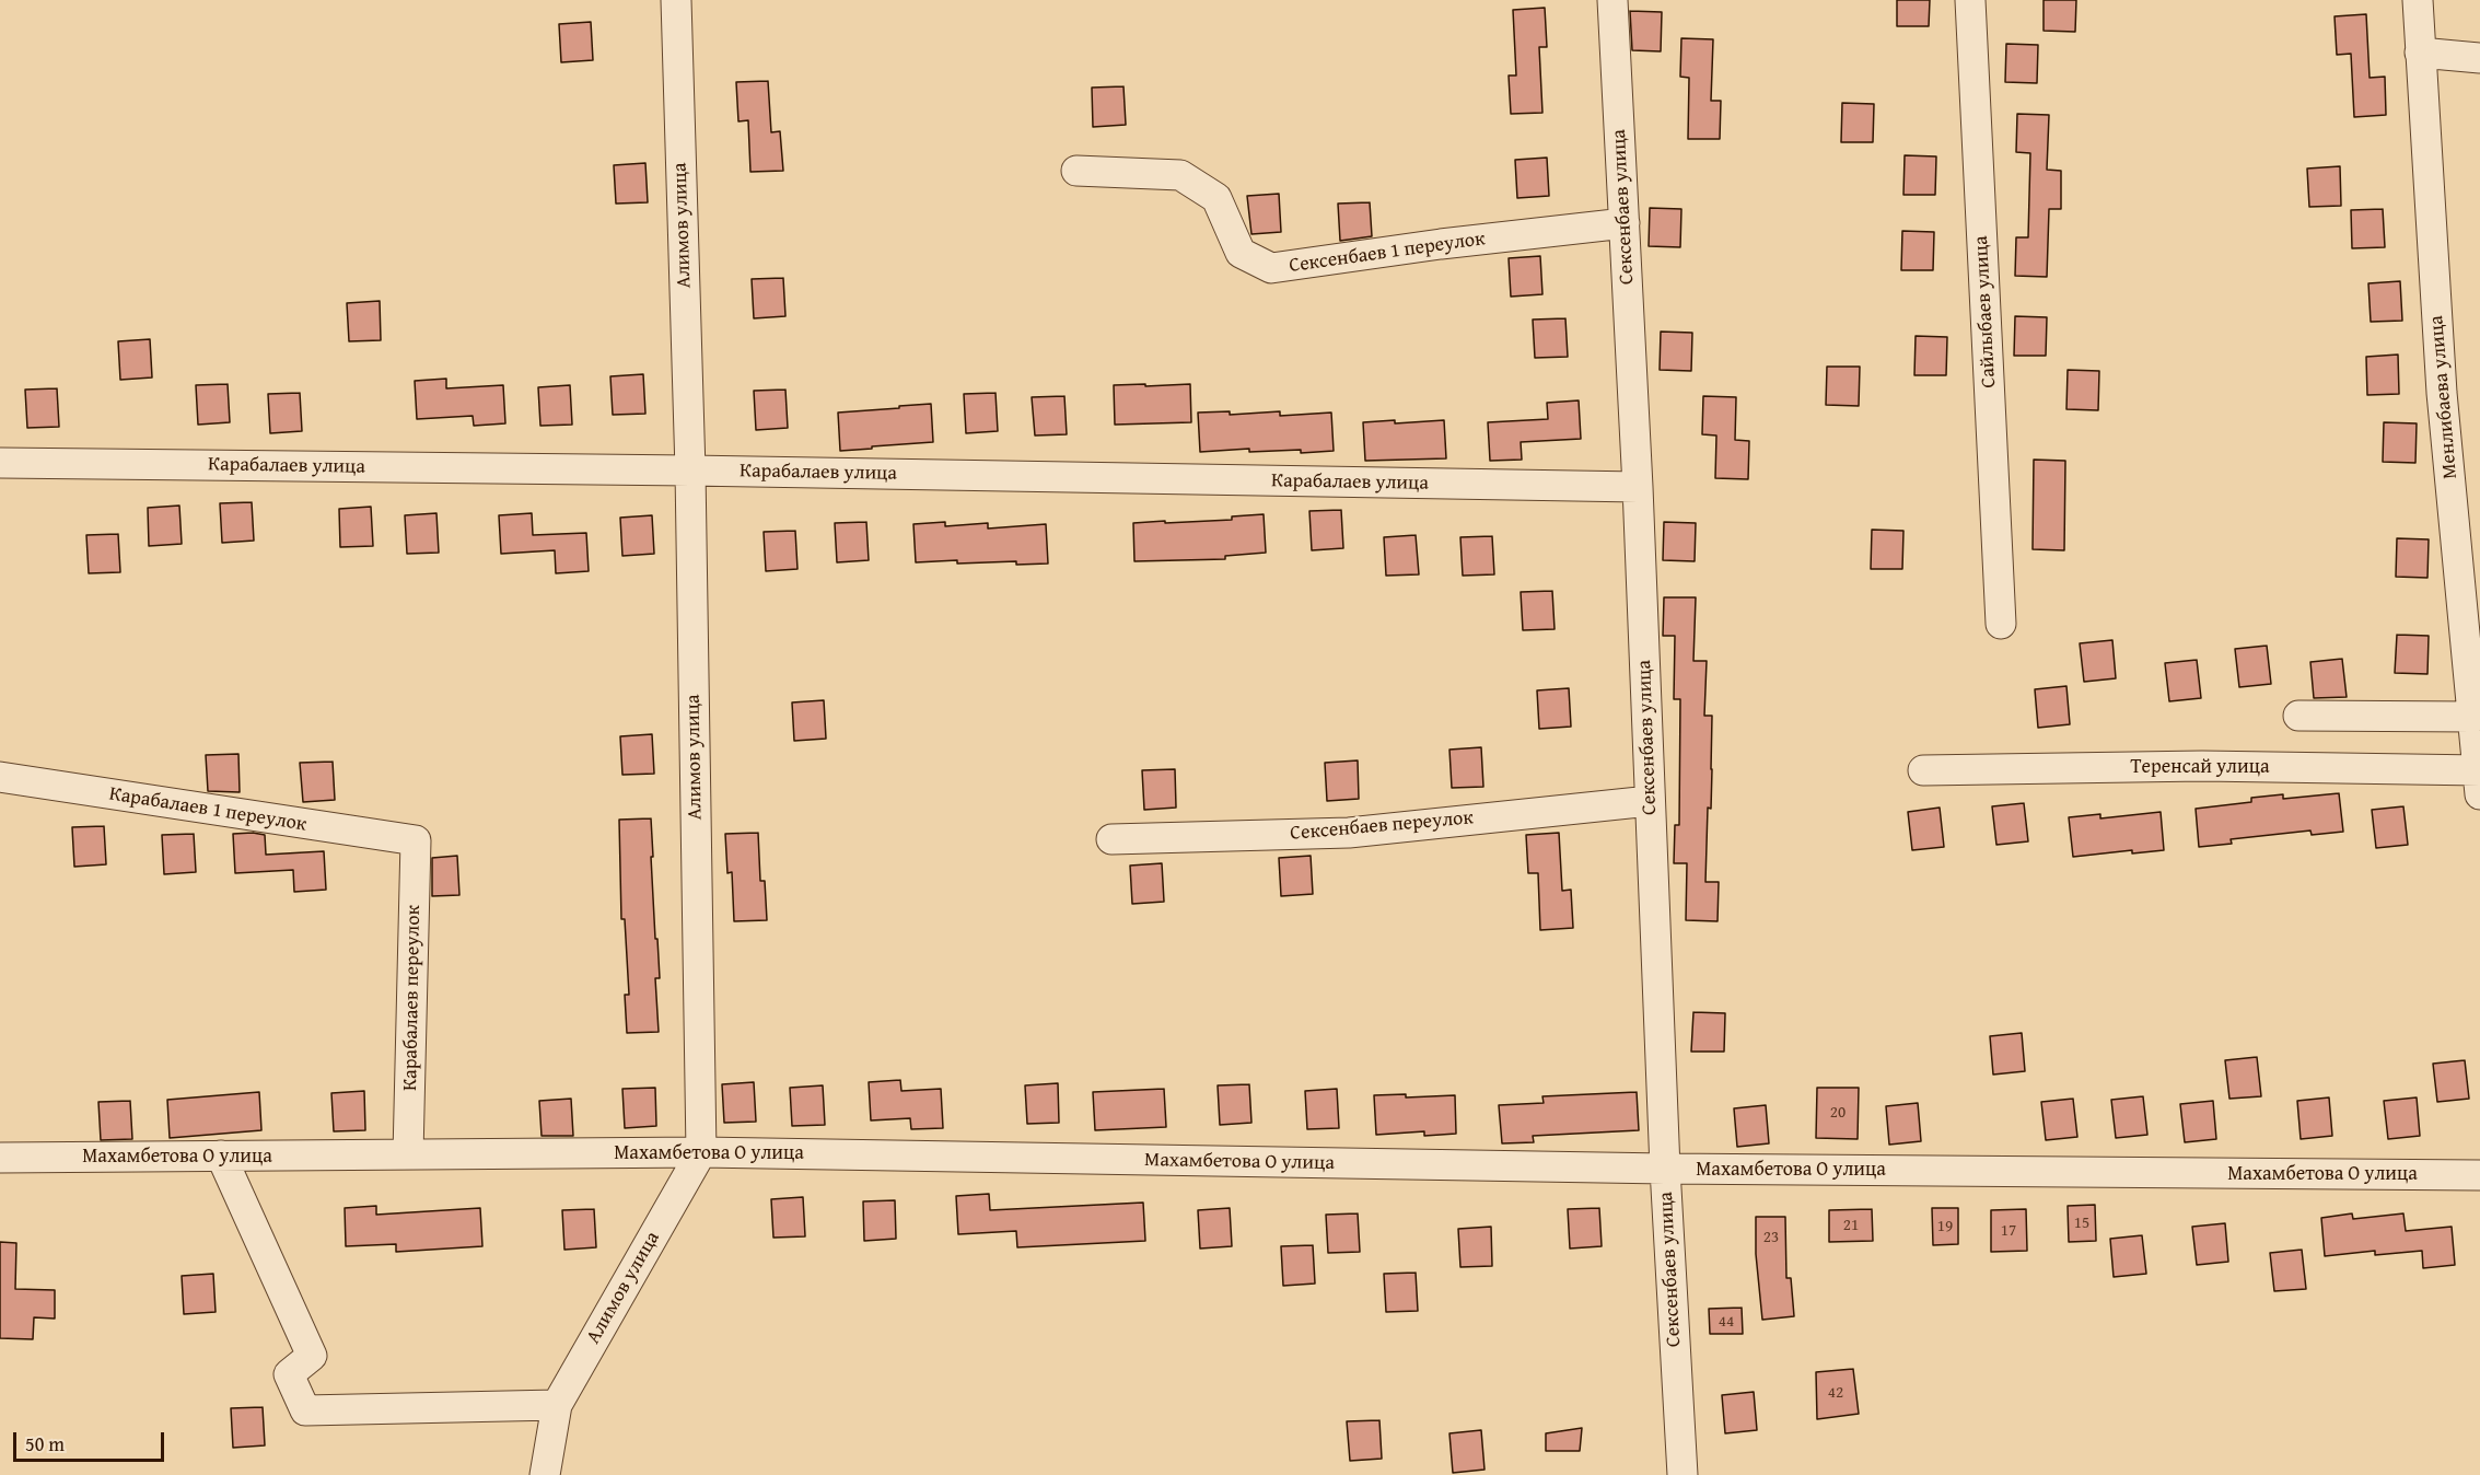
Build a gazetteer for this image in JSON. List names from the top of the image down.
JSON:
{
  "streets": {
    "street": [
      "Сексенбаев улица",
      "Алимов улица",
      "Сексенбаев 1 переулок",
      "Сайлыбаев улица",
      "Менлибаева улица",
      "Карабалаев улица",
      "Теренсай улица",
      "Карабалаев 1 переулок",
      "Сексенбаев переулок",
      "Карабалаев переулок",
      "Махамбетова О улица"
    ]
  },
  "crossings": [
    ["Сексенбаев улица", "Сексенбаев 1 переулок"],
    ["Сексенбаев улица", "Карабалаев улица"],
    ["Сексенбаев улица", "Сексенбаев переулок"],
    ["Сексенбаев улица", "Махамбетова О улица"],
    ["Алимов улица", "Карабалаев улица"],
    ["Алимов улица", "Махамбетова О улица"],
    ["Менлибаева улица", "Теренсай улица"],
    ["Карабалаев 1 переулок", "Карабалаев переулок"],
    ["Карабалаев переулок", "Махамбетова О улица"]
  ],
  "house_numbers": [
    "20",
    "15",
    "21",
    "19",
    "17",
    "23",
    "44",
    "42"
  ],
  "scale_bar": "50 m"
}
